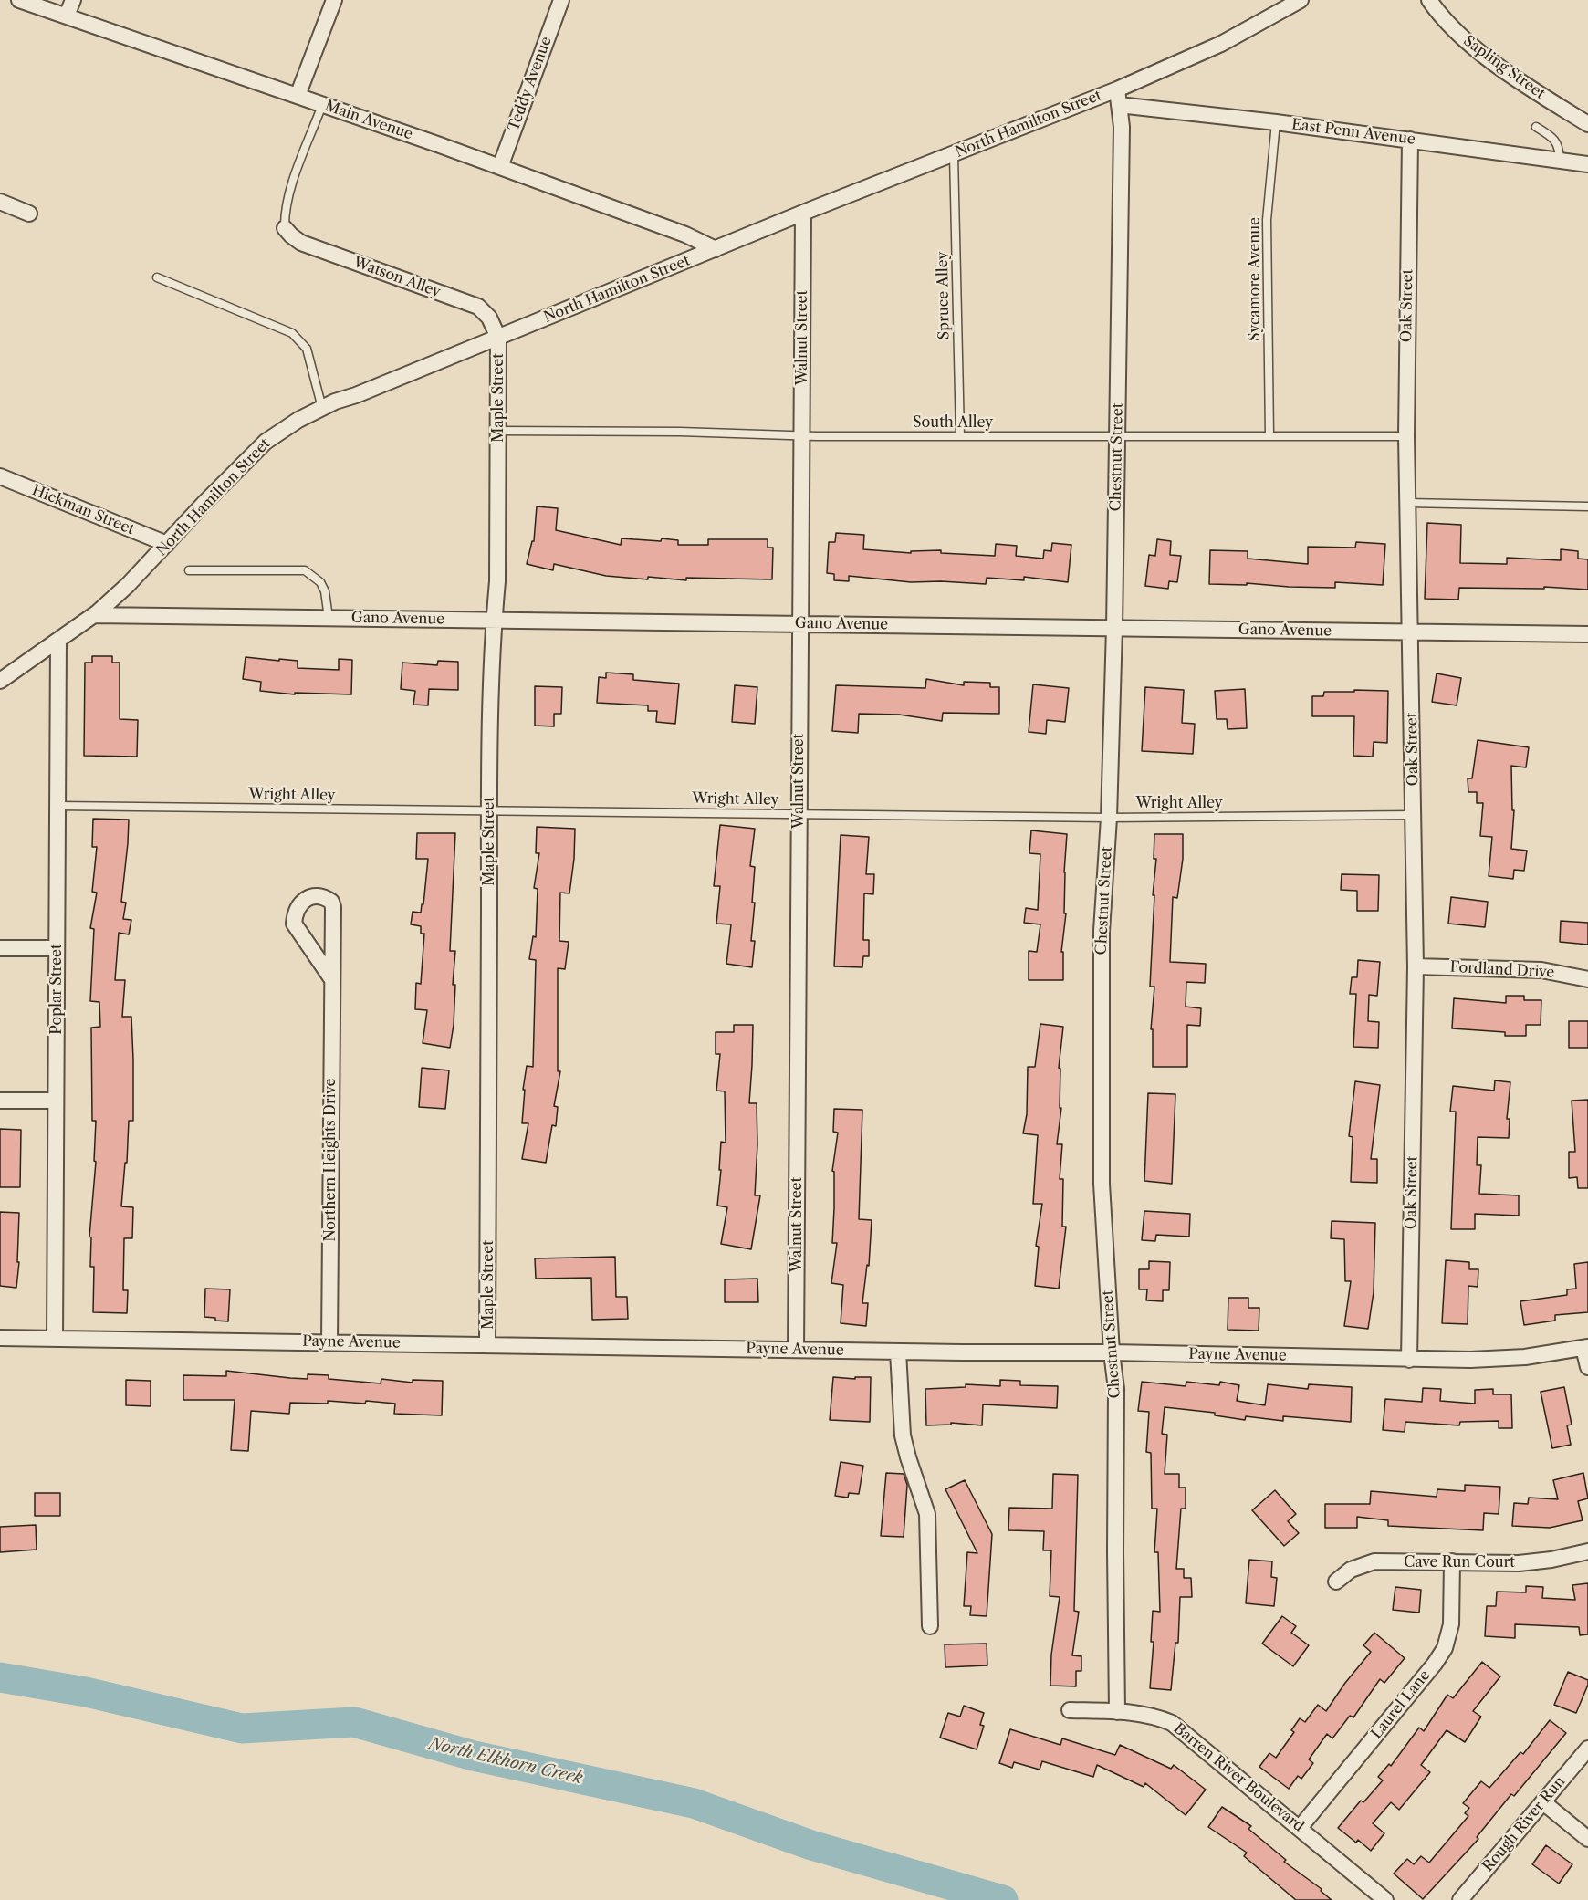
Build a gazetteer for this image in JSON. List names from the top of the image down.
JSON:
{
  "streets": {
    "street": [
      "Sapling Street",
      "Teddy Avenue",
      "Main Avenue",
      "North Hamilton Street",
      "East Penn Avenue",
      "Watson Alley",
      "Oak Street",
      "Walnut Street",
      "Maple Street",
      "Chestnut Street",
      "Hickman Street",
      "Gano Avenue",
      "Fordland Drive",
      "Poplar Street",
      "Northern Heights Drive",
      "Payne Avenue",
      "Cave Run Court",
      "Laurel Lane",
      "Barren River Boulevard",
      "Rough River Run"
    ],
    "lane": [
      "Sycamore Avenue",
      "Spruce Alley",
      "South Alley",
      "Wright Alley"
    ]
  },
  "crossings": [
    ["Teddy Avenue", "Main Avenue"],
    ["Main Avenue", "North Hamilton Street"],
    ["North Hamilton Street", "East Penn Avenue"],
    ["North Hamilton Street", "Watson Alley"],
    ["North Hamilton Street", "Spruce Alley"],
    ["North Hamilton Street", "Walnut Street"],
    ["North Hamilton Street", "Maple Street"],
    ["North Hamilton Street", "Chestnut Street"],
    ["North Hamilton Street", "Hickman Street"],
    ["North Hamilton Street", "Gano Avenue"],
    ["North Hamilton Street", "Poplar Street"],
    ["East Penn Avenue", "Sycamore Avenue"],
    ["East Penn Avenue", "Oak Street"],
    ["East Penn Avenue", "Chestnut Street"],
    ["Watson Alley", "Maple Street"],
    ["Sycamore Avenue", "South Alley"],
    ["Spruce Alley", "South Alley"],
    ["Oak Street", "South Alley"],
    ["Oak Street", "Gano Avenue"],
    ["Oak Street", "Wright Alley"],
    ["Oak Street", "Fordland Drive"],
    ["Oak Street", "Payne Avenue"],
    ["Walnut Street", "South Alley"],
    ["Walnut Street", "Gano Avenue"],
    ["Walnut Street", "Wright Alley"],
    ["Walnut Street", "Payne Avenue"],
    ["Maple Street", "South Alley"],
    ["Maple Street", "Gano Avenue"],
    ["Maple Street", "Wright Alley"],
    ["Maple Street", "Payne Avenue"],
    ["South Alley", "Chestnut Street"],
    ["Chestnut Street", "Gano Avenue"],
    ["Chestnut Street", "Wright Alley"],
    ["Chestnut Street", "Payne Avenue"],
    ["Chestnut Street", "Barren River Boulevard"],
    ["Wright Alley", "Poplar Street"],
    ["Poplar Street", "Payne Avenue"],
    ["Northern Heights Drive", "Payne Avenue"],
    ["Cave Run Court", "Laurel Lane"],
    ["Laurel Lane", "Barren River Boulevard"]
  ],
  "water": ["North Elkhorn Creek"]
}
